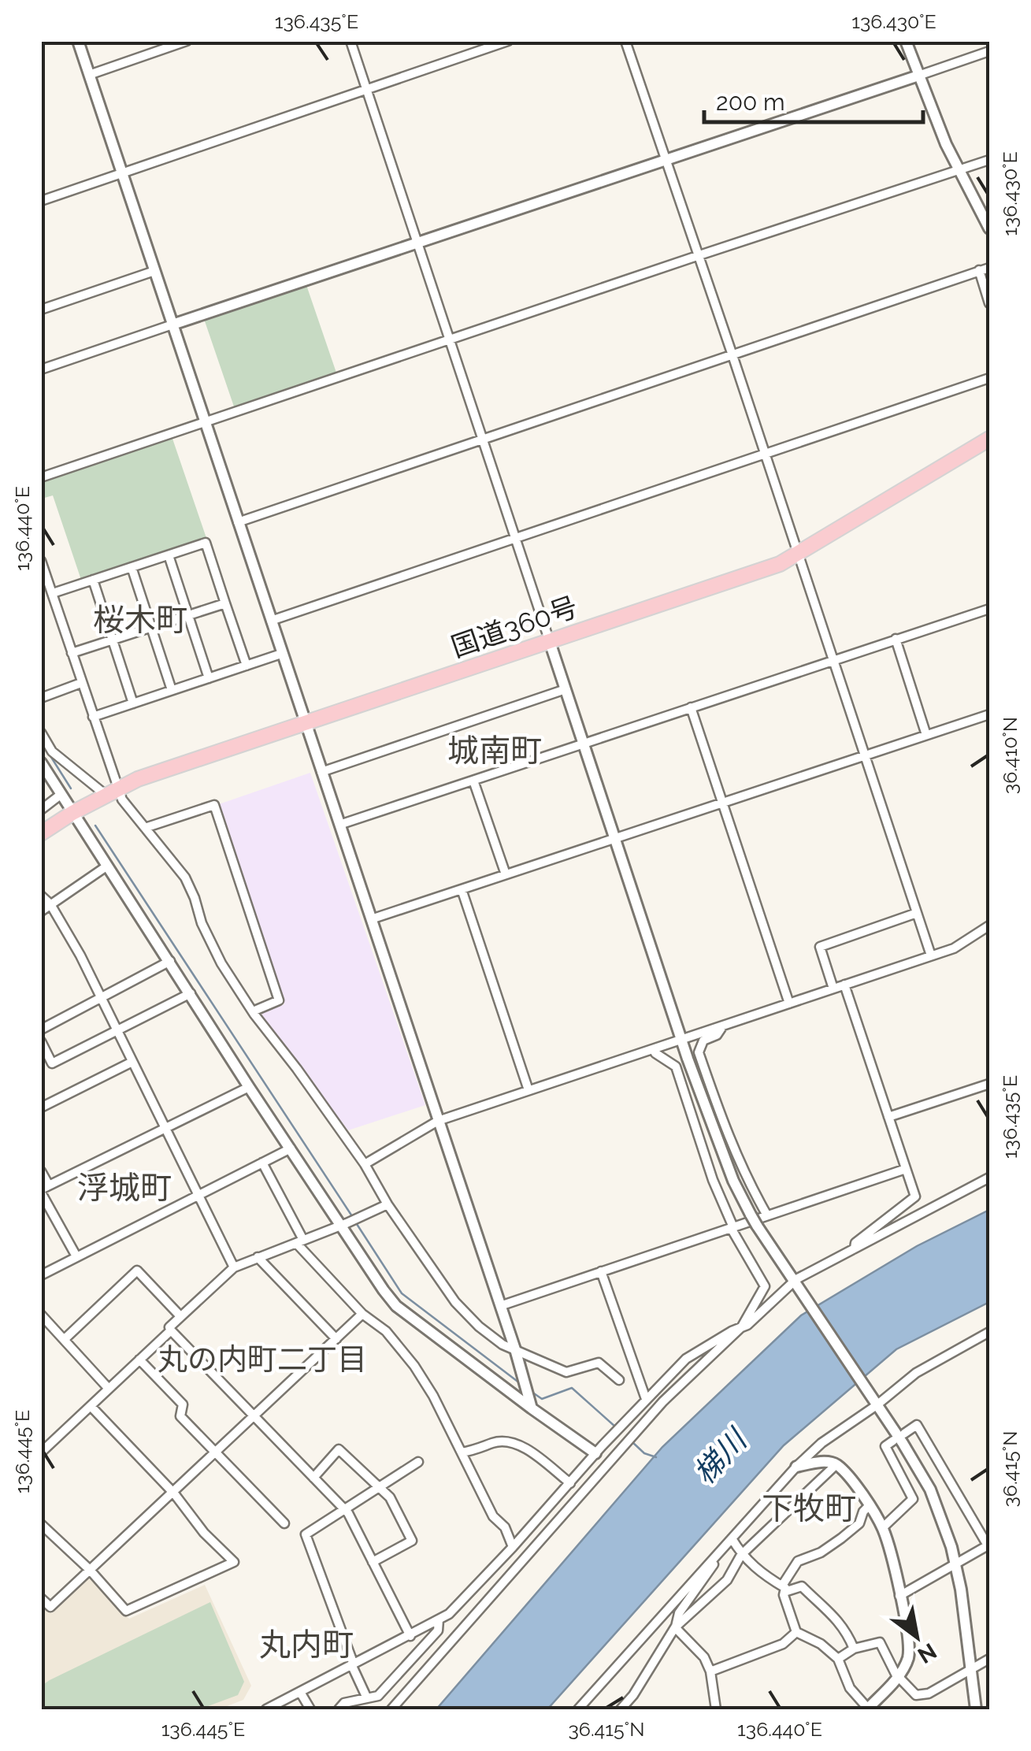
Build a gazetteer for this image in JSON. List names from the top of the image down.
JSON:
{
  "streets": {
    "highway": ["国道360号"]
  },
  "districts": [
    "桜木町",
    "城南町",
    "浮城町",
    "丸の内町二丁目",
    "下牧町",
    "丸内町"
  ],
  "water": ["梯川"],
  "scale_bar": "200 m",
  "north": "bottom right",
  "coordinates": [
    "136.435°E",
    "136.430°E",
    "136.440°E",
    "36.410°N",
    "136.445°E",
    "36.415°N"
  ]
}
